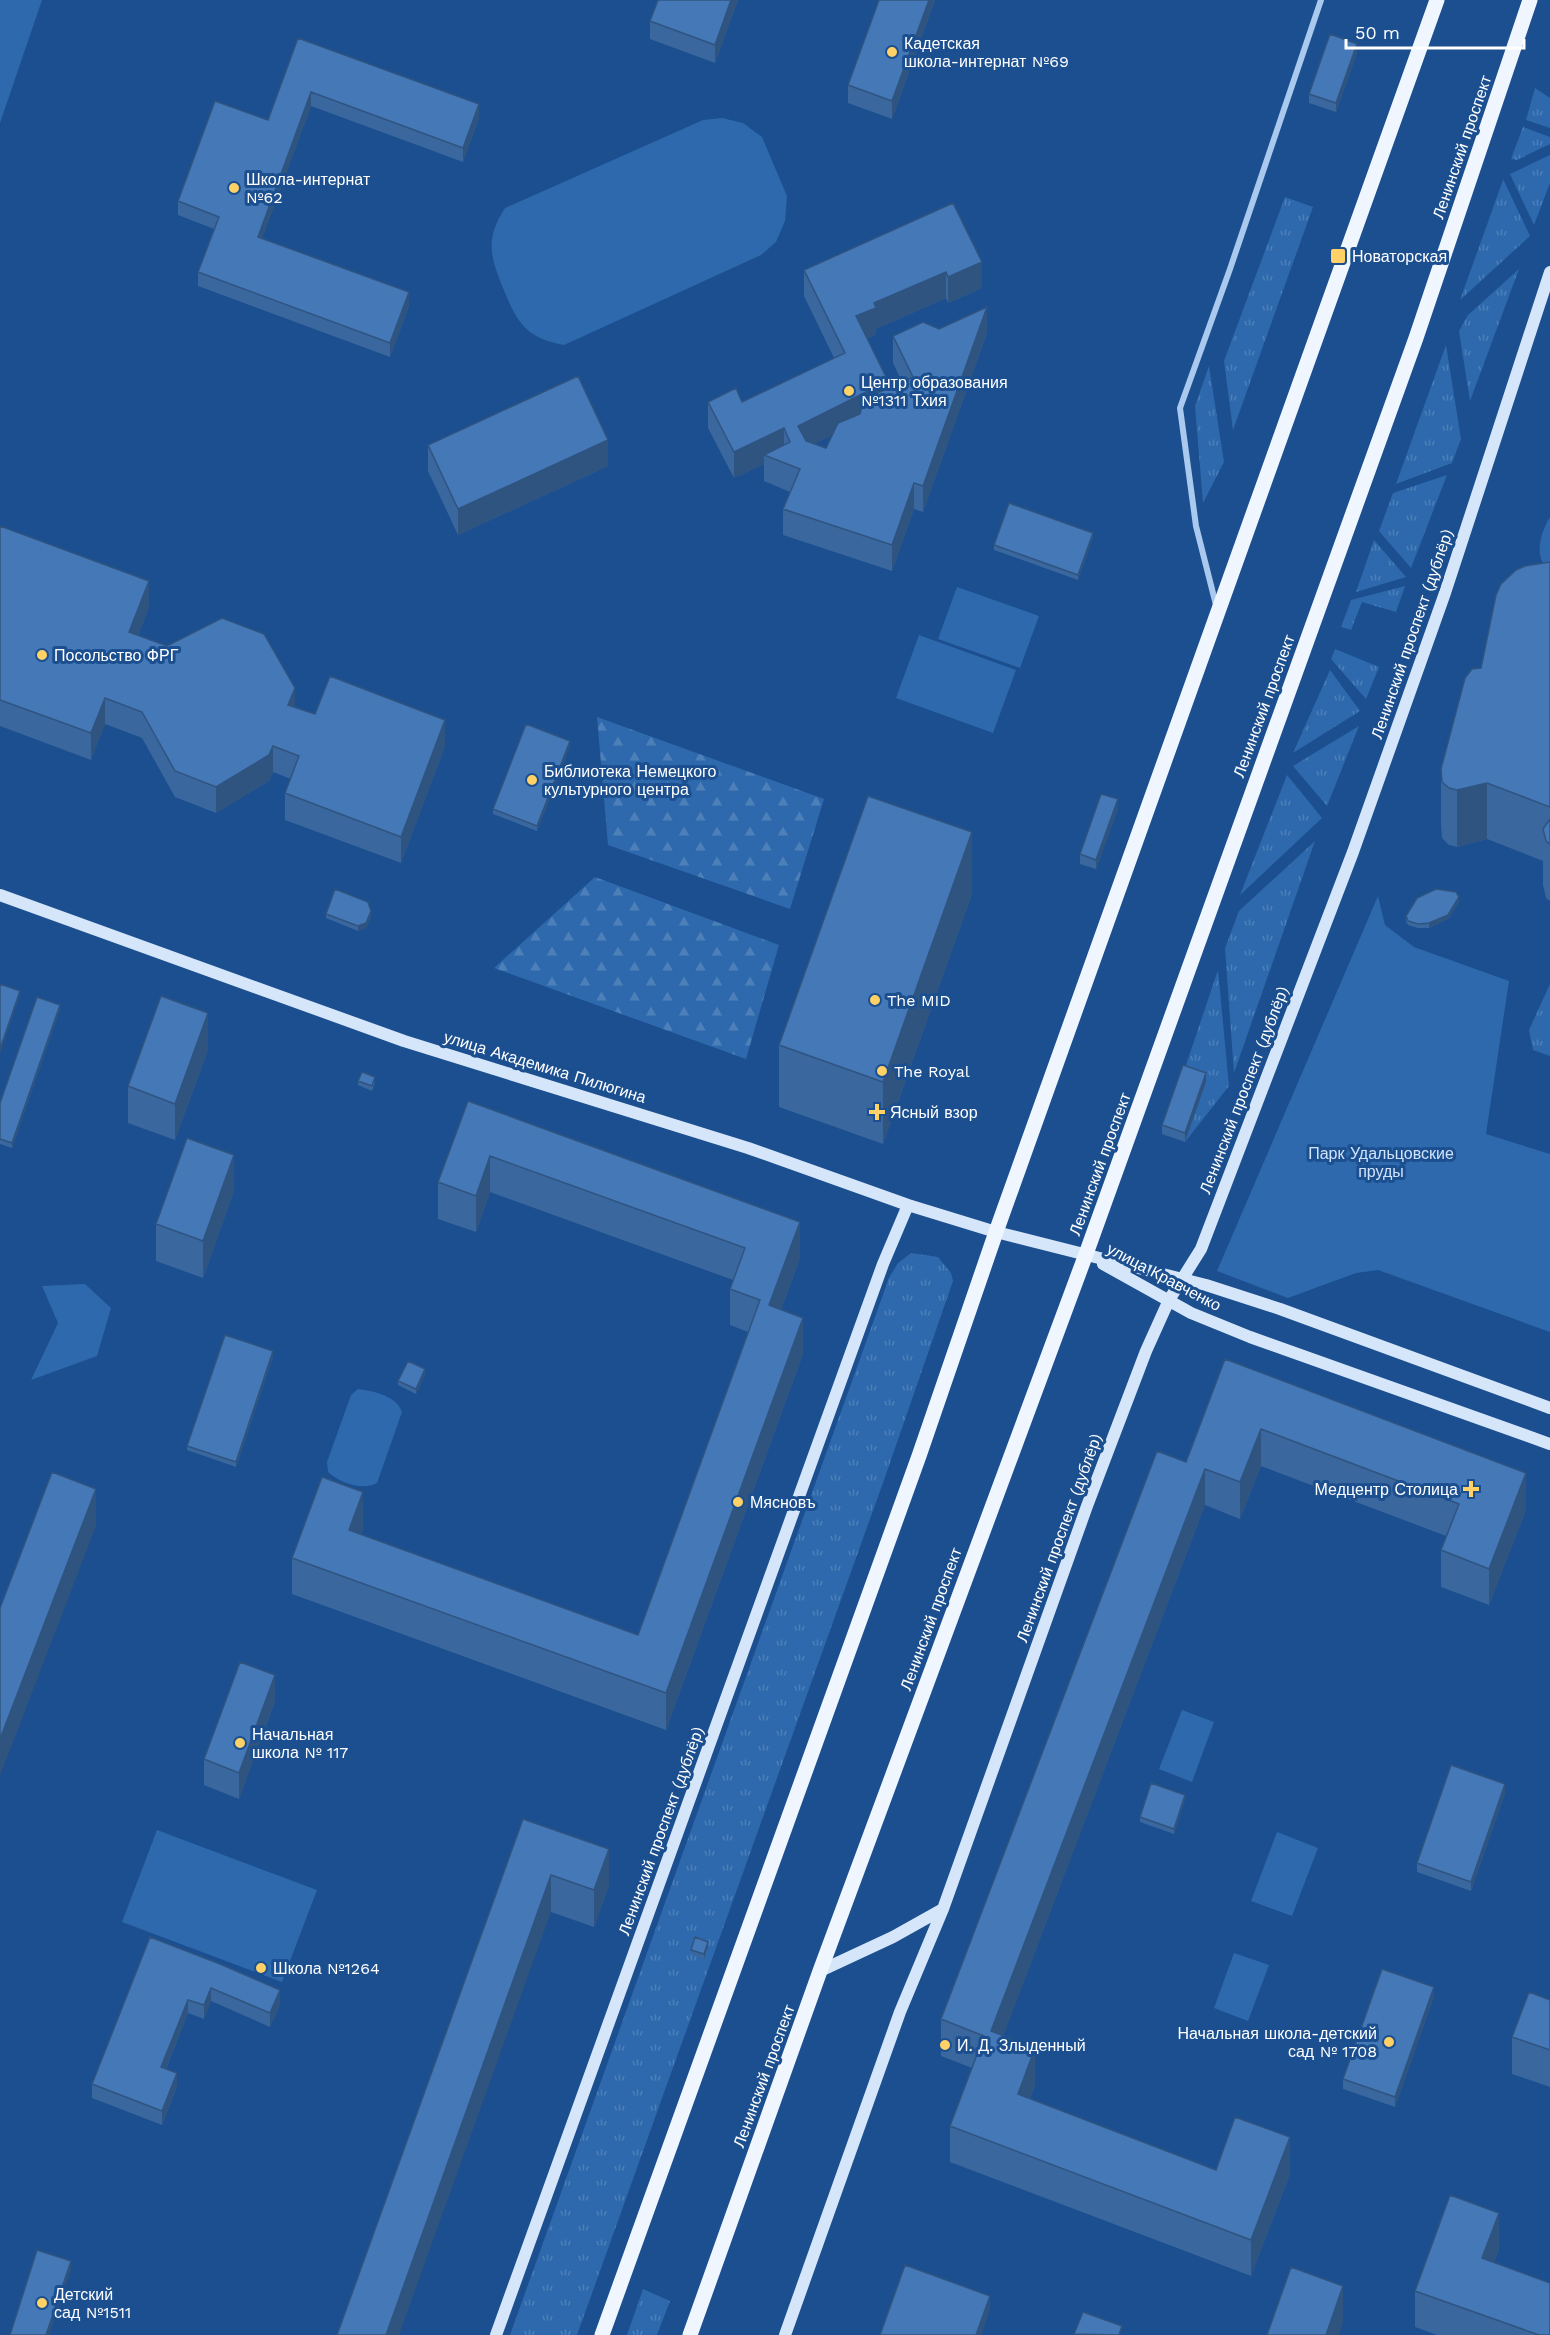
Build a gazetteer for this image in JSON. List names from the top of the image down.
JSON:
{
  "streets": {
    "main road": ["Ленинский проспект"],
    "street": ["Ленинский проспект (дублёр)", "улица Академика Пилюгина", "улица Кравченко"]
  },
  "crossings": [
    ["Ленинский проспект", "улица Академика Пилюгина"],
    ["Ленинский проспект", "улица Кравченко"],
    ["Ленинский проспект (дублёр)", "улица Академика Пилюгина"],
    ["Ленинский проспект (дублёр)", "улица Кравченко"],
    ["улица Академика Пилюгина", "улица Кравченко"]
  ],
  "parks": ["Парк Удальцовские пруды"],
  "places": {
    "other": [
      "Кадетская школа-интернат №69",
      "Школа-интернат №62",
      "Центр образования №1311 Тхия",
      "Посольство ФРГ",
      "Библиотека Немецкого культурного центра",
      "The MID",
      "The Royal",
      "Мясновъ",
      "Начальная школа № 117",
      "Школа №1264",
      "Начальная школа-детский сад № 1708",
      "И. Д. Злыденный",
      "Детский сад №1511"
    ],
    "transit": ["Новаторская"],
    "health": ["Ясный взор", "Медцентр Столица"]
  },
  "scale_bar": "50 m"
}
